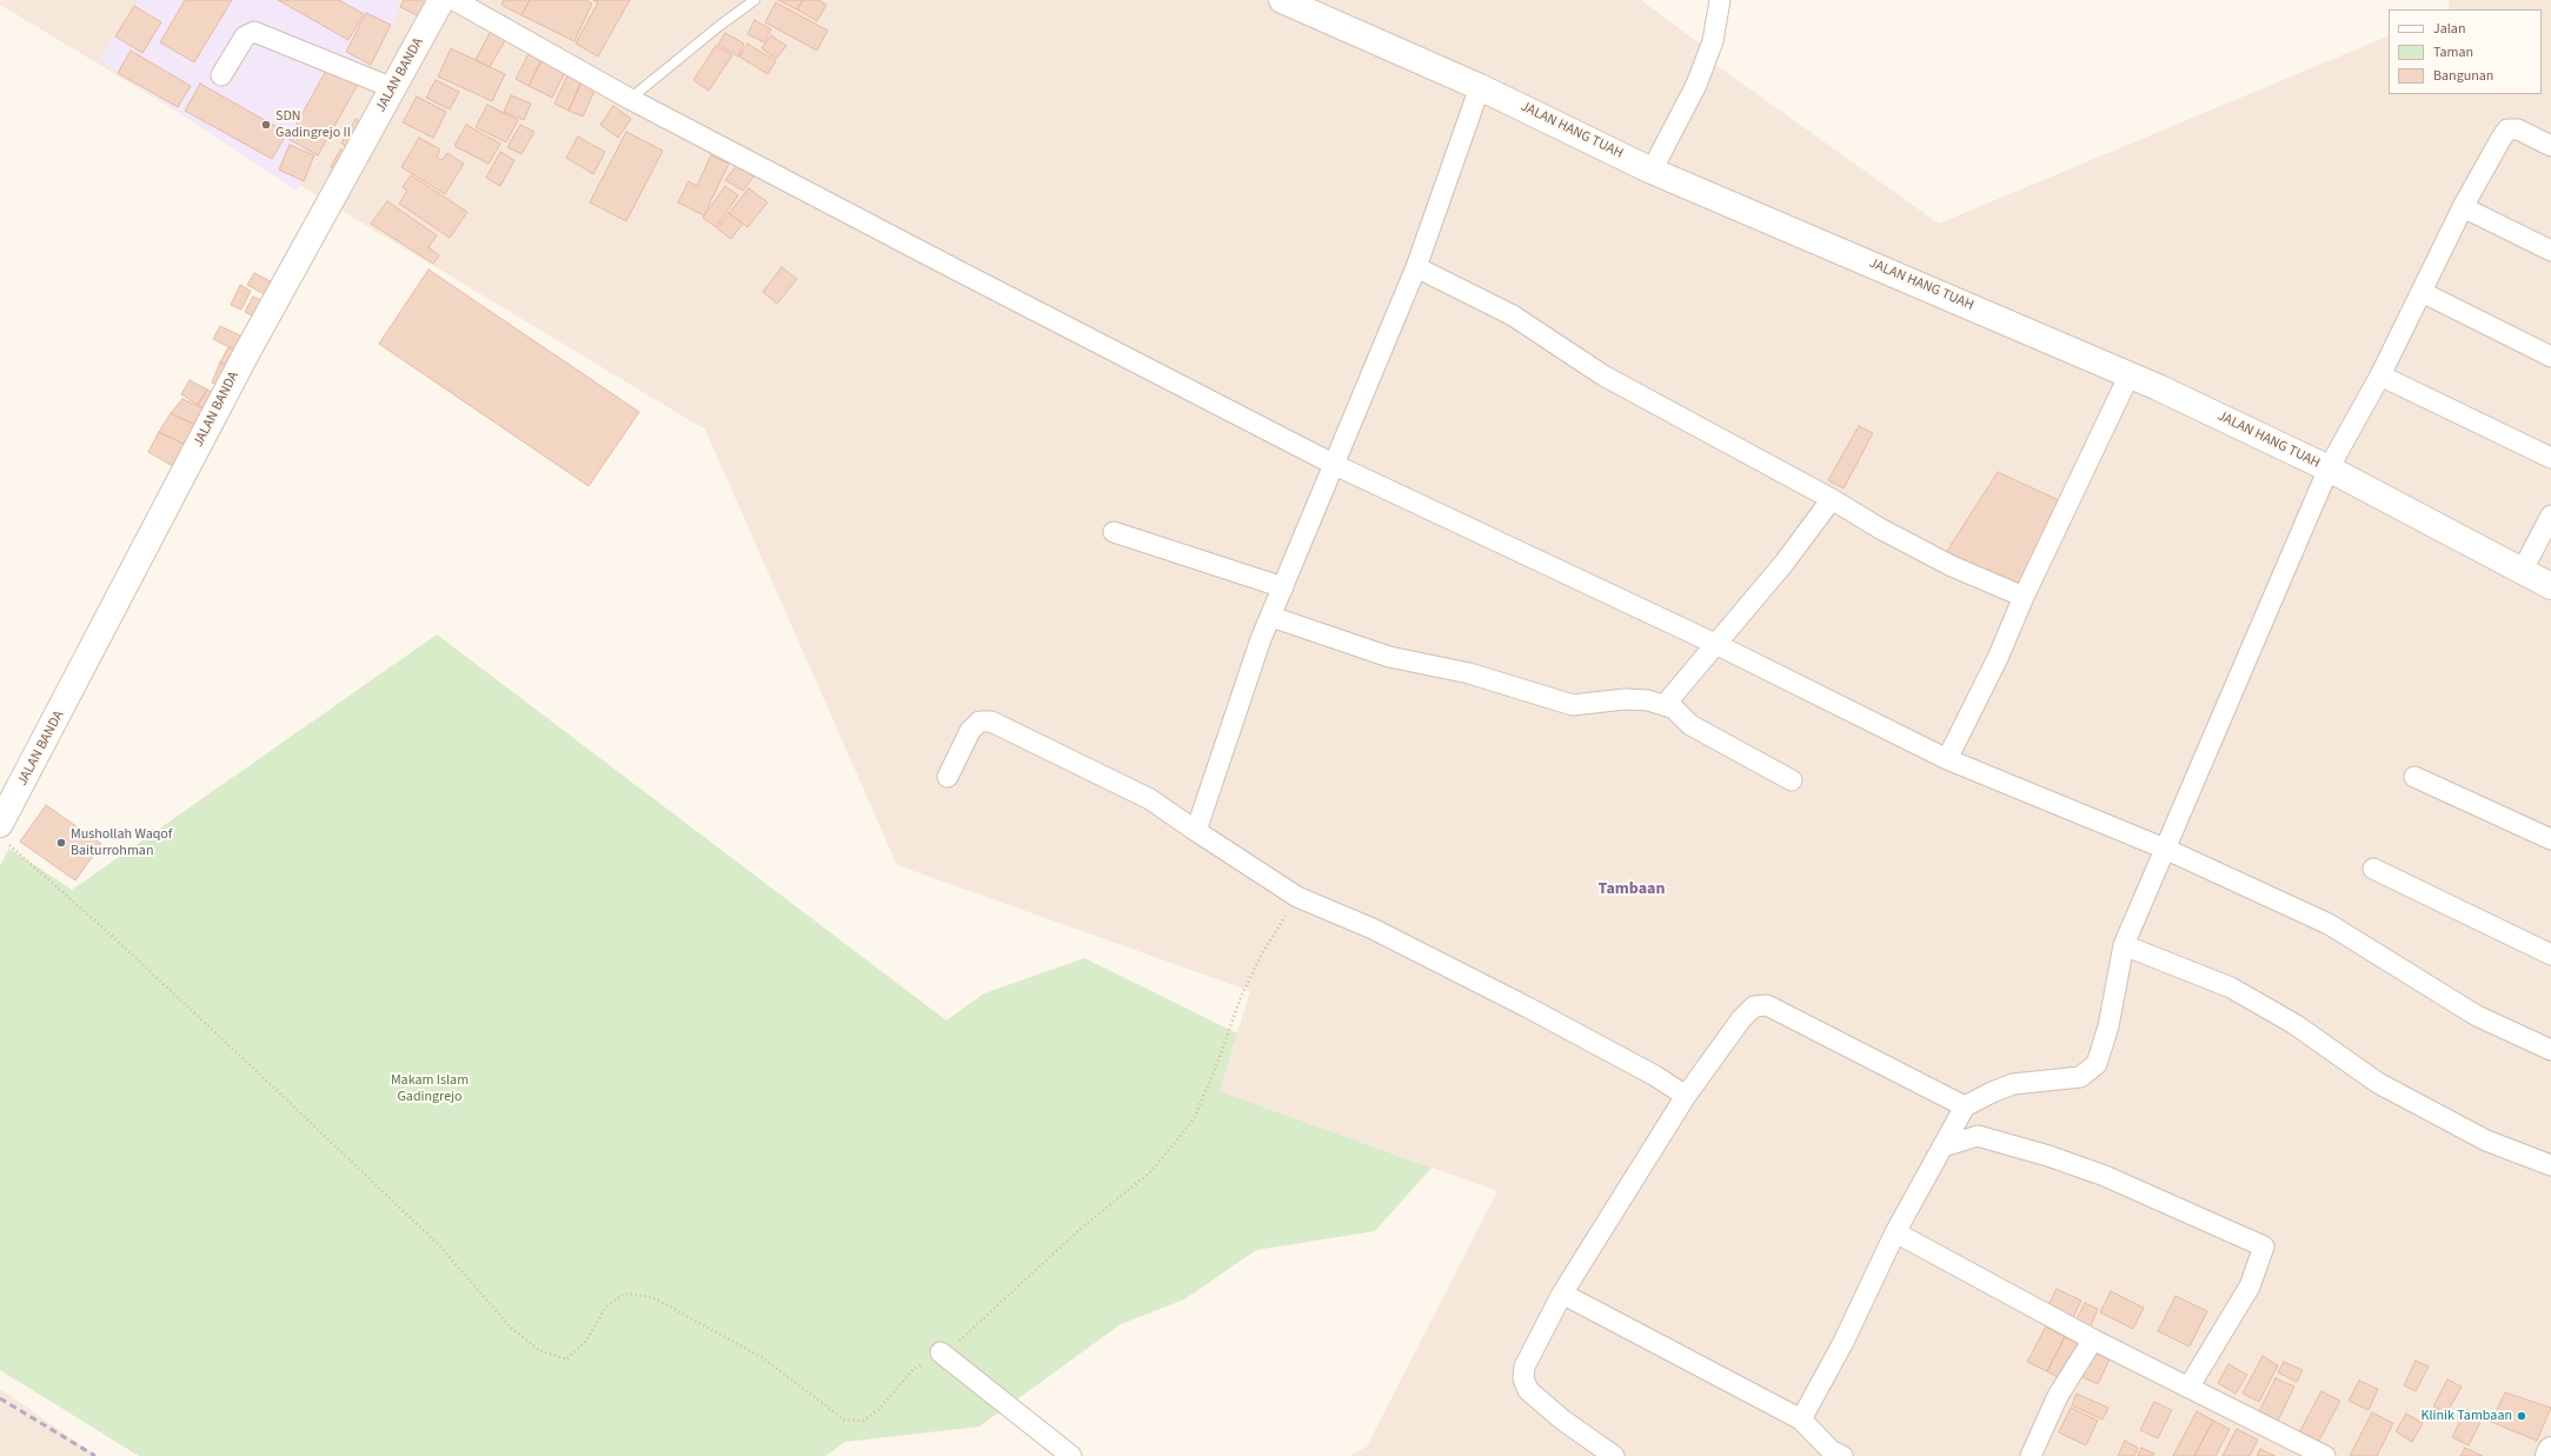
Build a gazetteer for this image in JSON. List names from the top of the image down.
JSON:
{
  "streets": {
    "street": ["JALAN BANDA", "JALAN HANG TUAH"]
  },
  "districts": ["Tambaan"],
  "parks": ["Makam Islam Gadingrejo"],
  "places": ["SDN Gadingrejo II", "Mushollah Waqof Baiturrohman", "Klinik Tambaan"],
  "legend": ["Jalan", "Taman", "Bangunan"]
}
